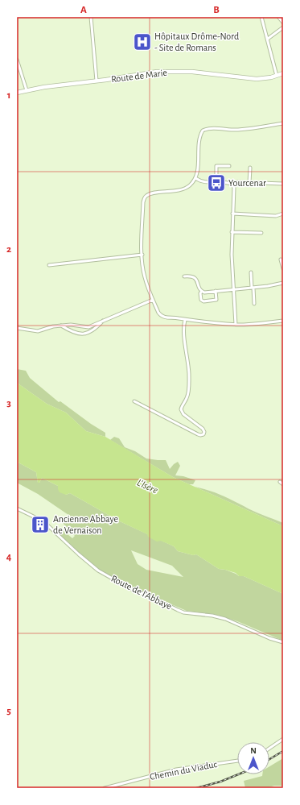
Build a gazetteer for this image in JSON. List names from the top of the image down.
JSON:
{
  "streets": {
    "street": ["Route de Marie", "Route de l'Abbaye", "Chemin du Viaduc"]
  },
  "water": ["L'Isère"],
  "places": {
    "hospital": ["Hôpitaux Drôme-Nord - Site de Romans"],
    "bus stop": ["Yourcenar"],
    "building": ["Ancienne Abbaye de Vernaison"]
  },
  "north": "top",
  "grid": {
    "columns": ["A", "B"],
    "rows": [
      "1",
      "2",
      "3",
      "4",
      "5"
    ]
  }
}
